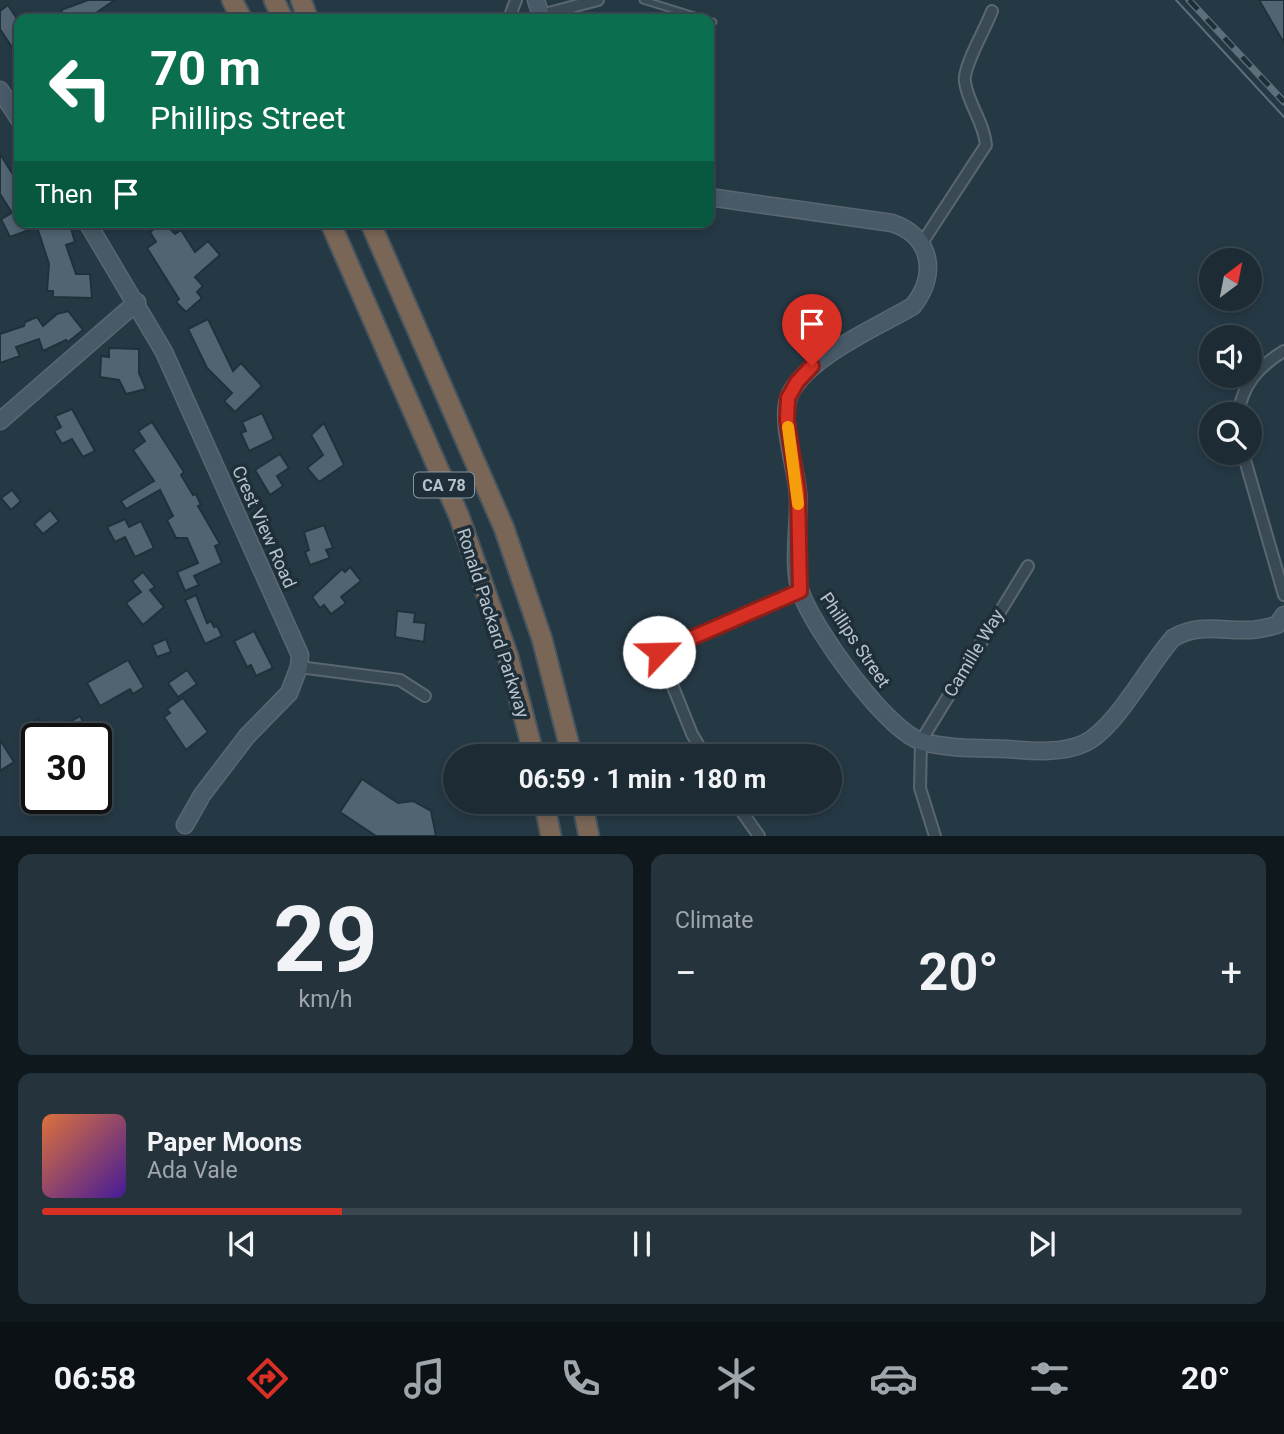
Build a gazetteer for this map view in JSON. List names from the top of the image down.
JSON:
{
  "streets": {
    "highway": ["CA 78", "Ronald Packard Parkway"],
    "street": ["Crest View Road", "Phillips Street", "Camille Way"]
  },
  "crossings": [
    ["Phillips Street", "Camille Way"]
  ],
  "north": "top right",
  "page": {
    "turn": ["70 m", "Phillips Street"],
    "then": "Then",
    "limit": "30",
    "trip": "06:59 · 1 min · 180 m",
    "tile": [
      ["29", "km/h"],
      "Climate"
    ],
    "heat": ["−", "20°", "+"],
    "song": ["Paper Moons", "Ada Vale"],
    "tabs": ["06:58", "20°"]
  }
}
